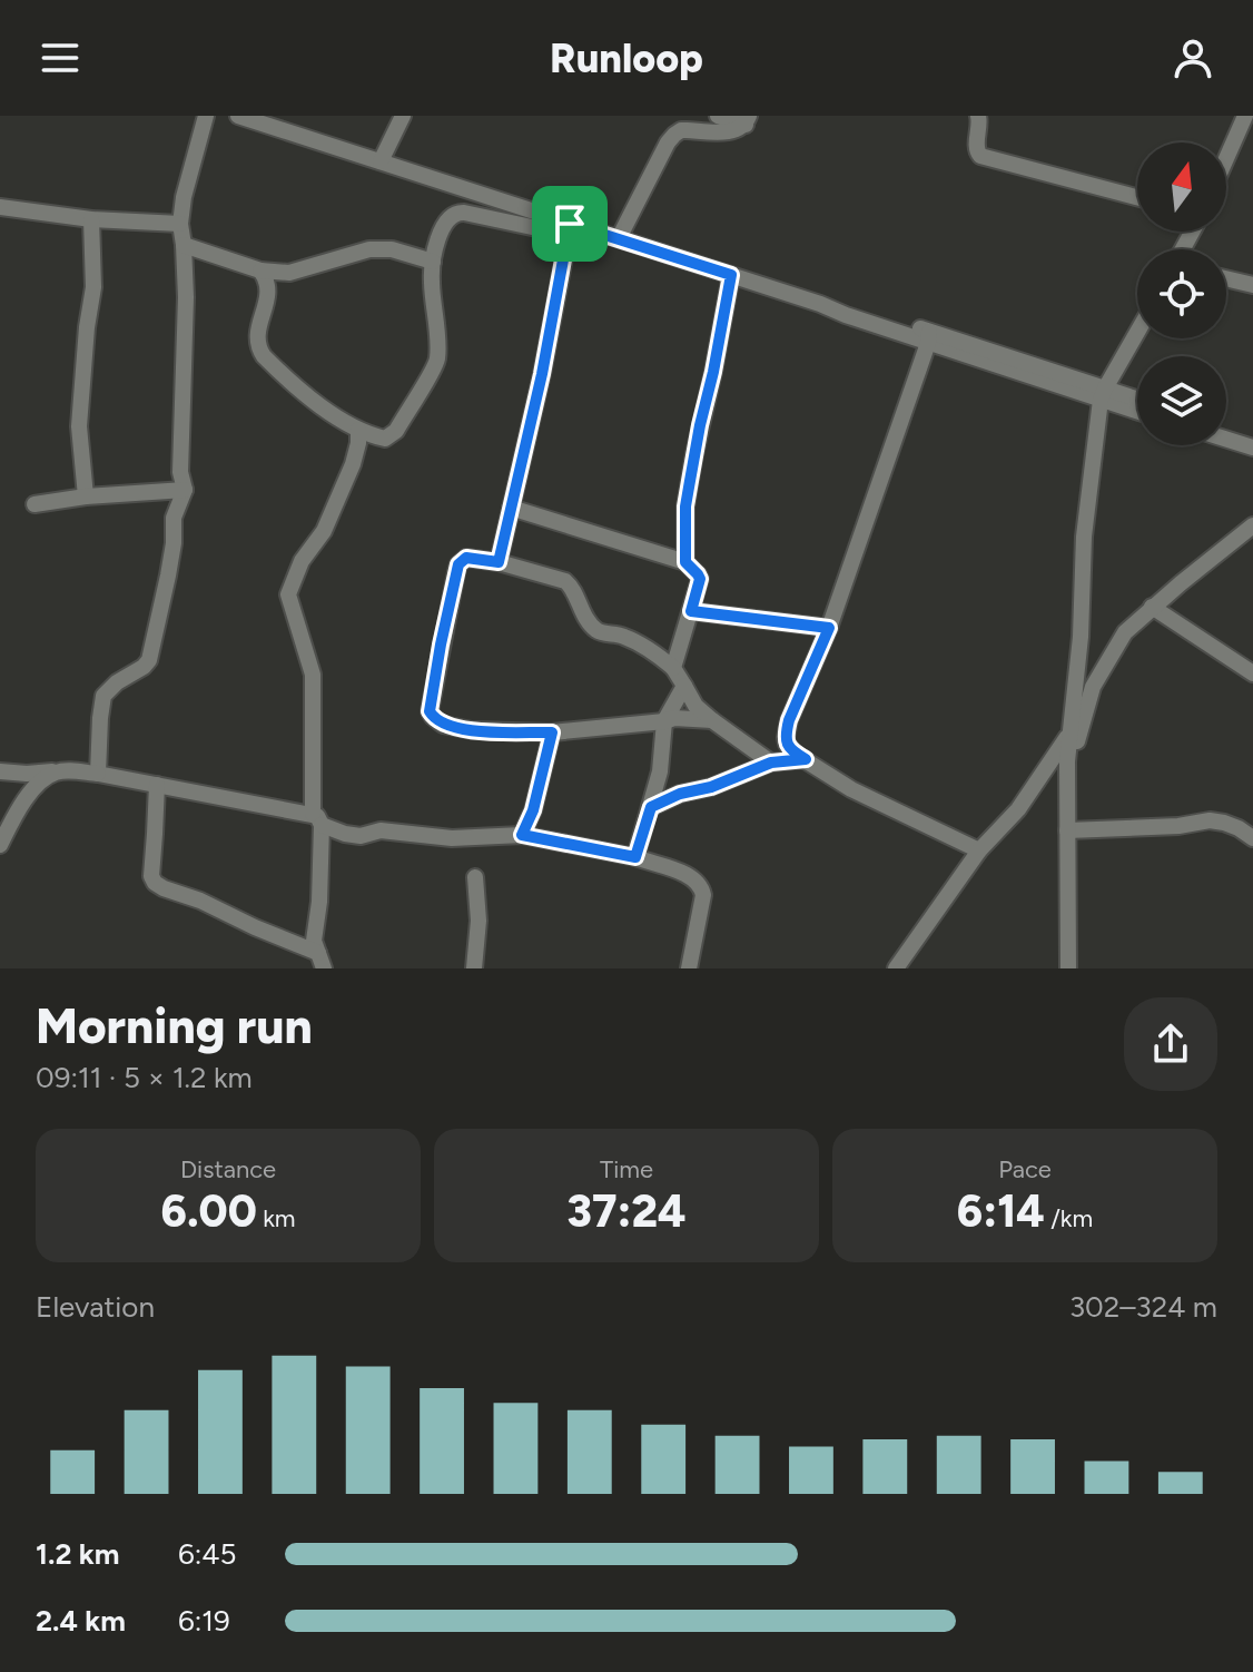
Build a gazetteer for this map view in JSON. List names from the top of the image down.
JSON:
{
  "north": "top",
  "page": {
    "header": "Runloop",
    "heading": ["Morning run", "09:11 · 5 × 1.2 km"],
    "stats": [
      ["Distance", "6.00 km"],
      ["Time", "37:24"],
      ["Pace", "6:14 /km"]
    ],
    "chart": ["Elevation", "302–324 m"],
    "list": [
      {
        "name": "1.2 km",
        "note": "6:45"
      },
      {
        "name": "2.4 km",
        "note": "6:19"
      }
    ]
  }
}
